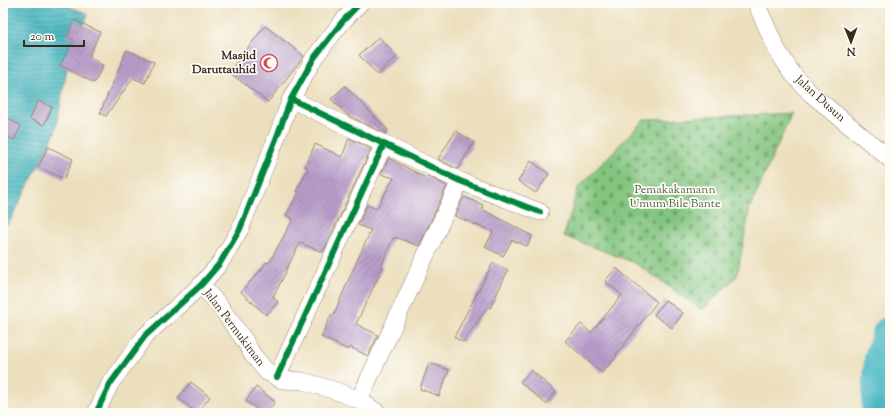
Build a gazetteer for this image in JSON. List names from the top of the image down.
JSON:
{
  "streets": {
    "street": ["Jalan Dusun", "Jalan Permukiman"]
  },
  "parks": ["Pemakakamann Umum Bile Bante"],
  "places": {
    "mosque": ["Masjid Daruttauhid"]
  },
  "scale_bar": "20 m",
  "north": "bottom"
}
